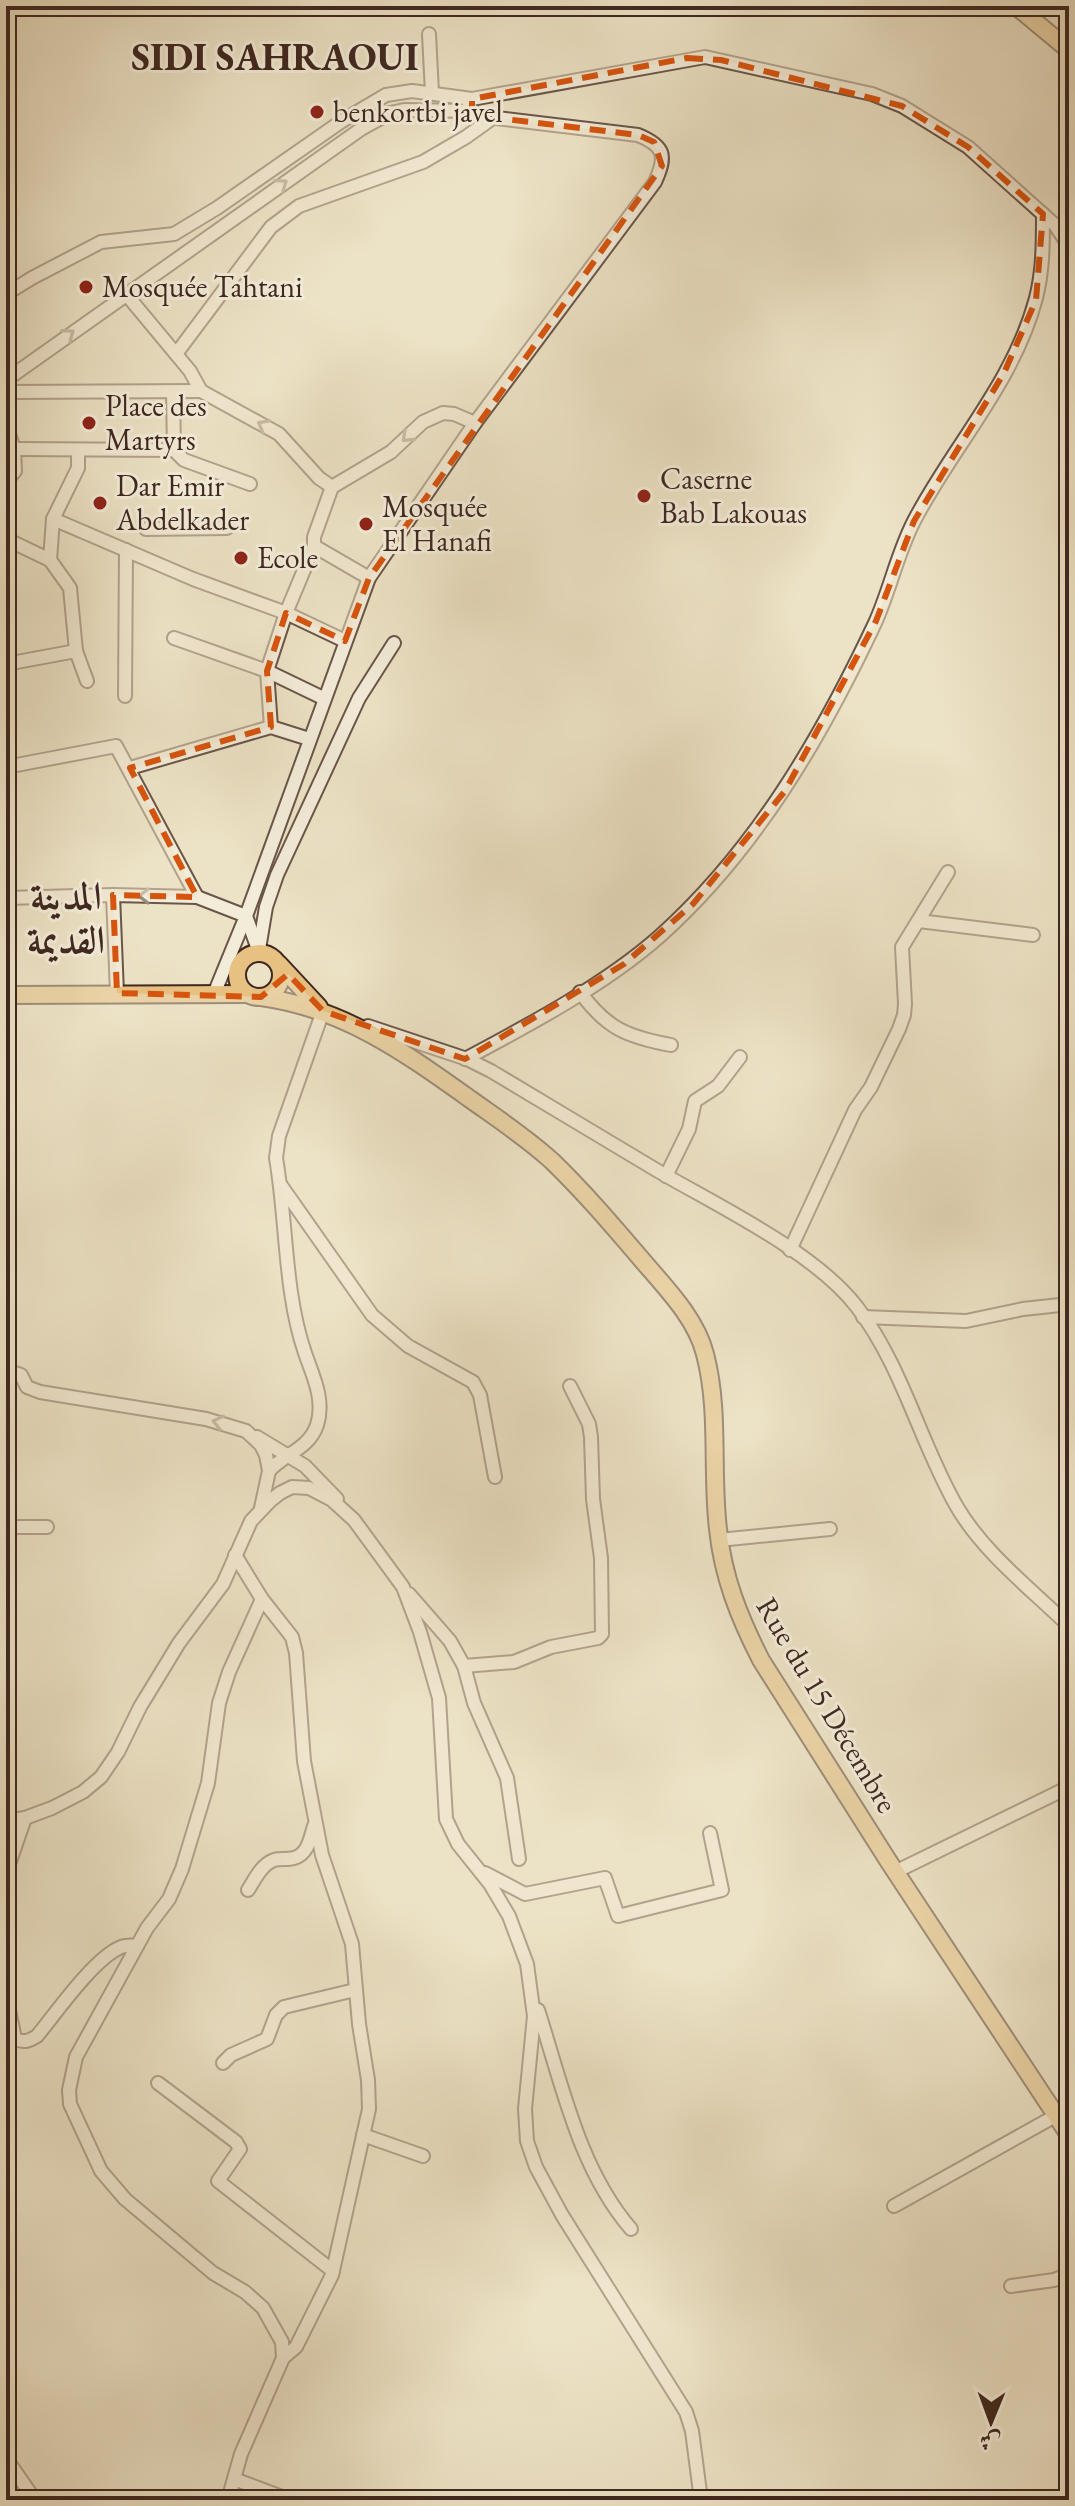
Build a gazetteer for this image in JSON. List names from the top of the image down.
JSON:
{
  "streets": {
    "main road": ["Rue du 15 Décembre"]
  },
  "districts": ["SIDI SAHRAOUI", "المدينة القديمة"],
  "places": [
    "benkortbi javel",
    "Mosquée Tahtani",
    "Place des Martyrs",
    "Caserne Bab Lakouas",
    "Dar Emir Abdelkader",
    "Mosquée El Hanafi",
    "Ecole"
  ],
  "north": "bottom"
}
